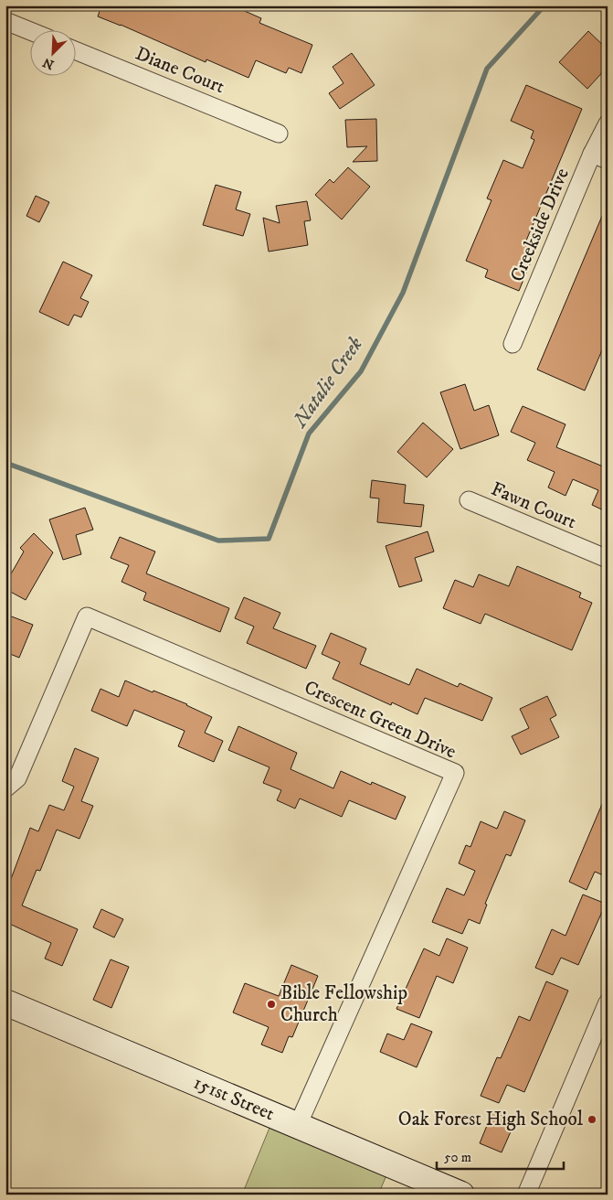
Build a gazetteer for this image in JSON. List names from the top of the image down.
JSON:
{
  "streets": {
    "street": [
      "Diane Court",
      "Creekside Drive",
      "Fawn Court",
      "Crescent Green Drive",
      "151st Street"
    ]
  },
  "crossings": [
    ["Crescent Green Drive", "151st Street"]
  ],
  "water": ["Natalie Creek"],
  "places": ["Bible Fellowship Church", "Oak Forest High School"],
  "scale_bar": "50 m",
  "north": "bottom left"
}
